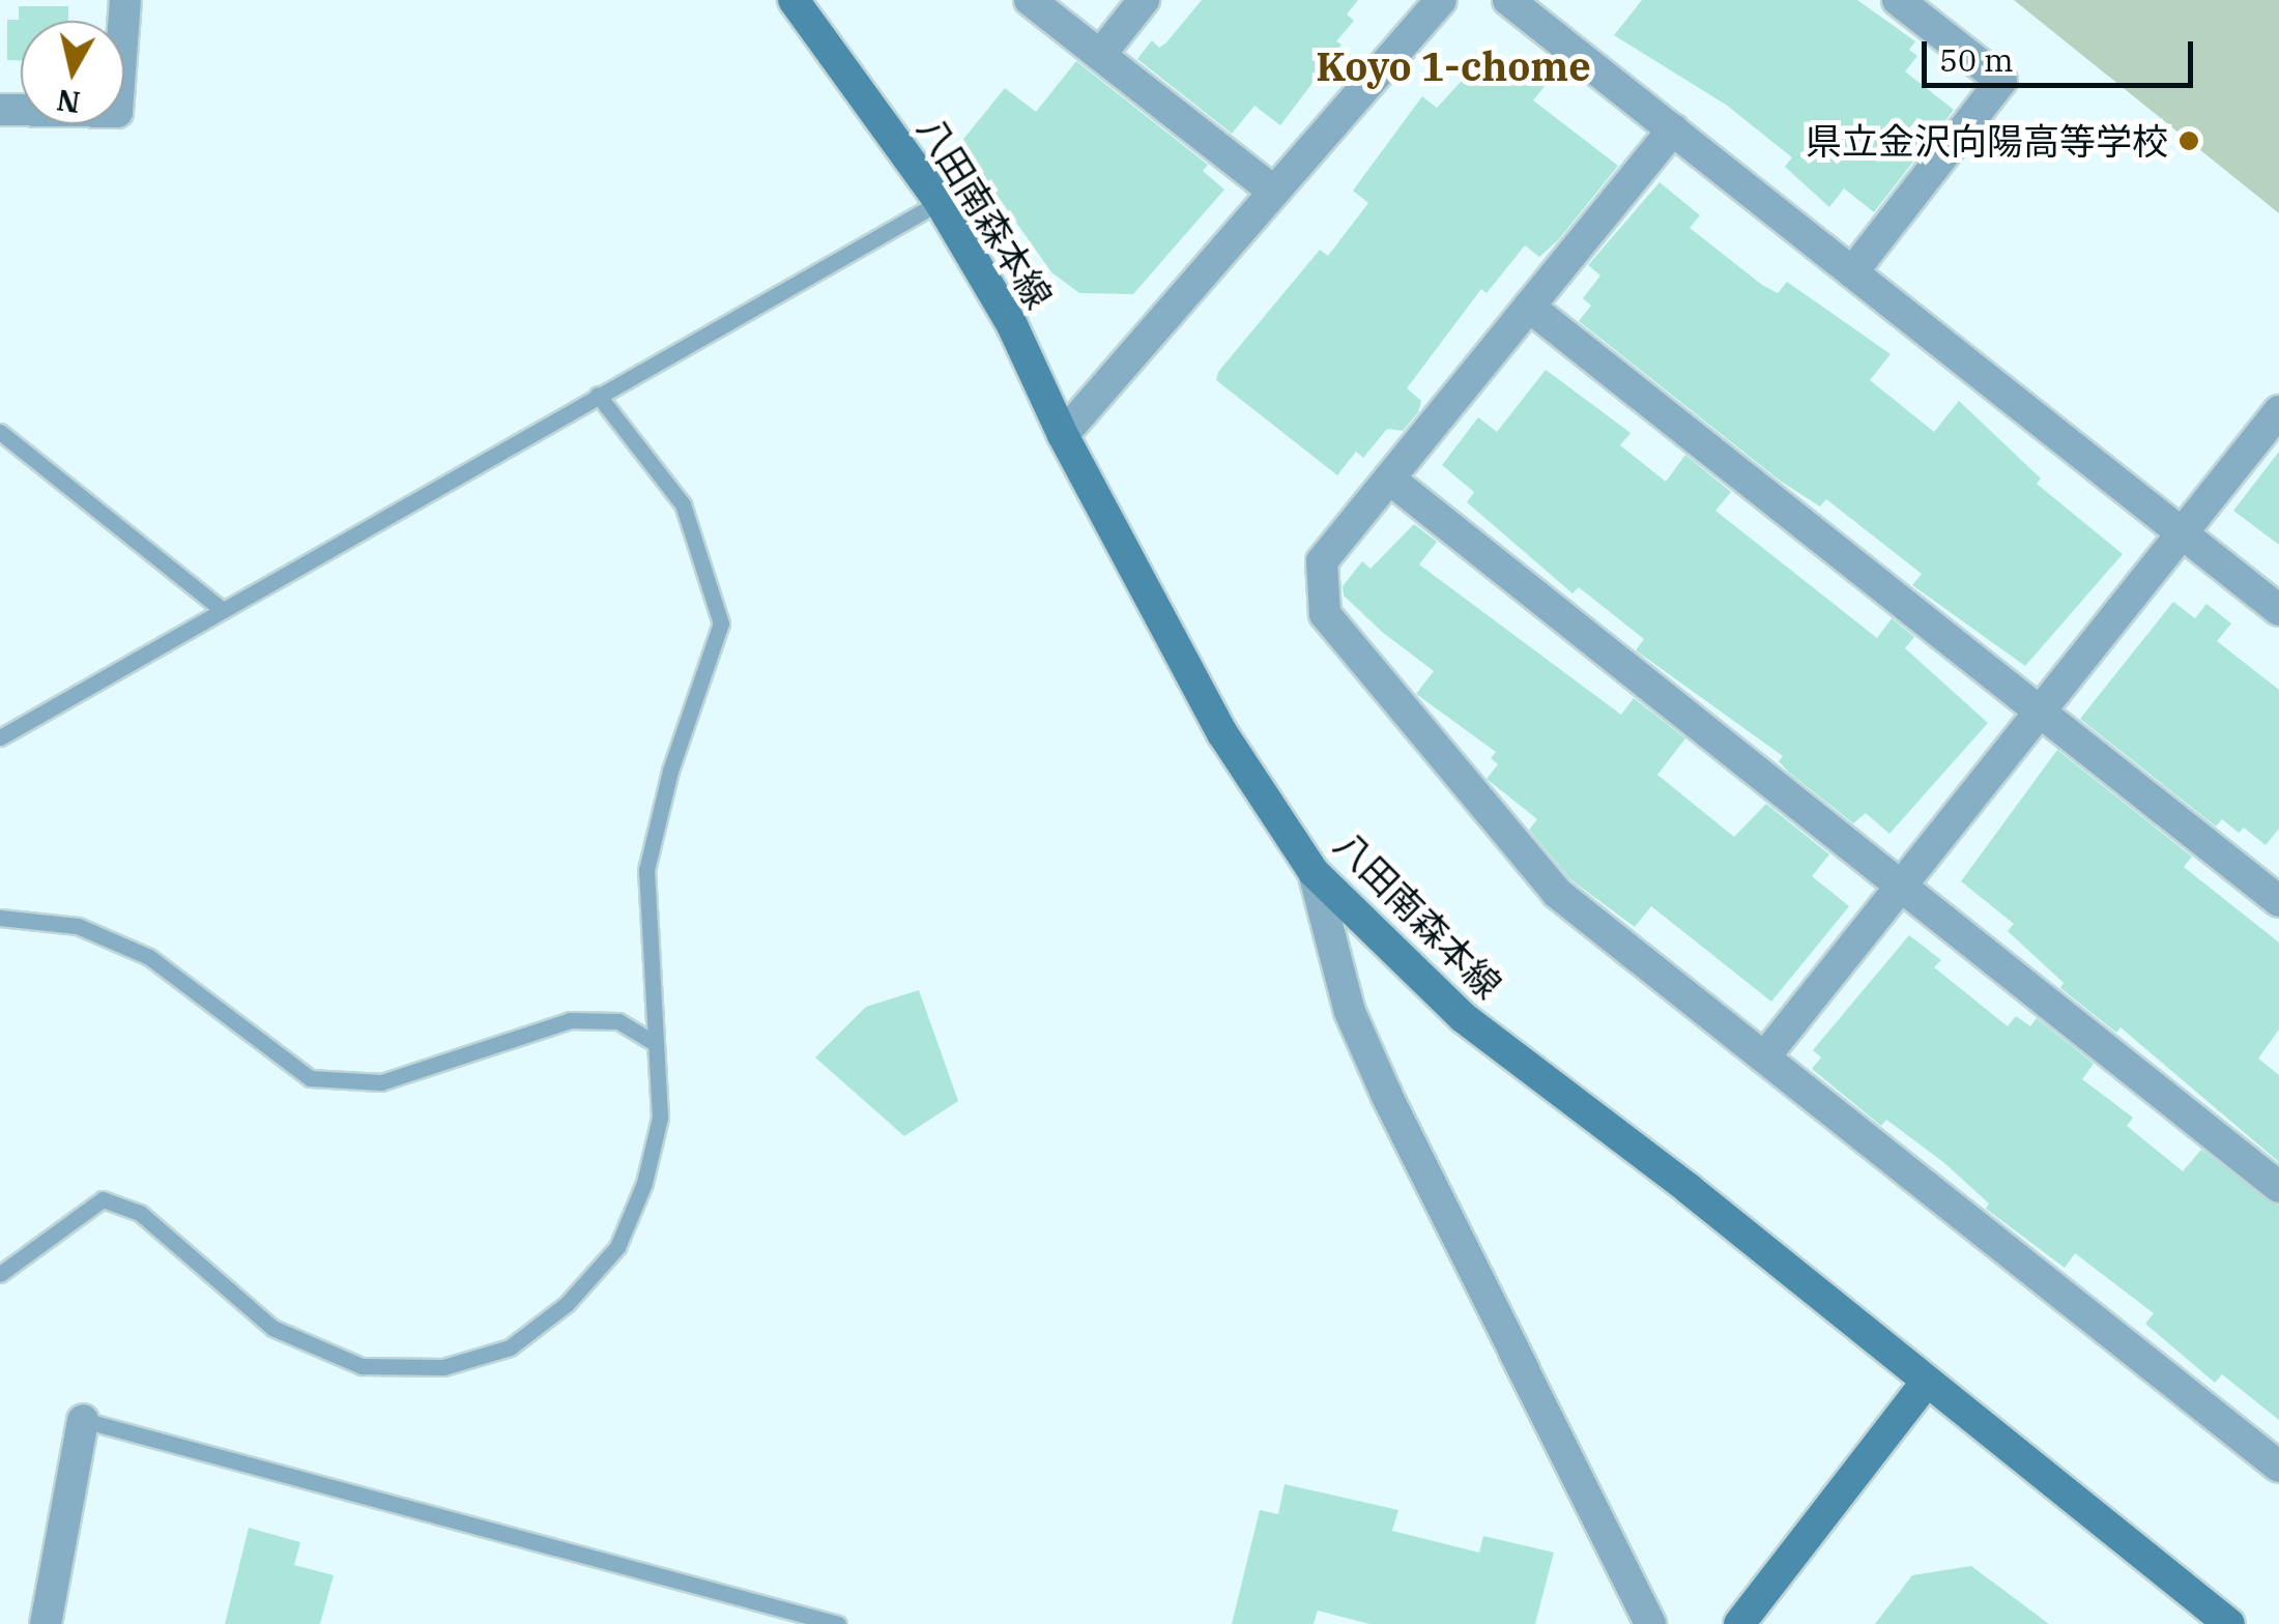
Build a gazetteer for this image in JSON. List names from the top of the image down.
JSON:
{
  "streets": {
    "main road": ["八田南森本線"]
  },
  "districts": ["Koyo 1-chome"],
  "places": ["県立金沢向陽高等学校"],
  "scale_bar": "50 m",
  "north": "bottom"
}
